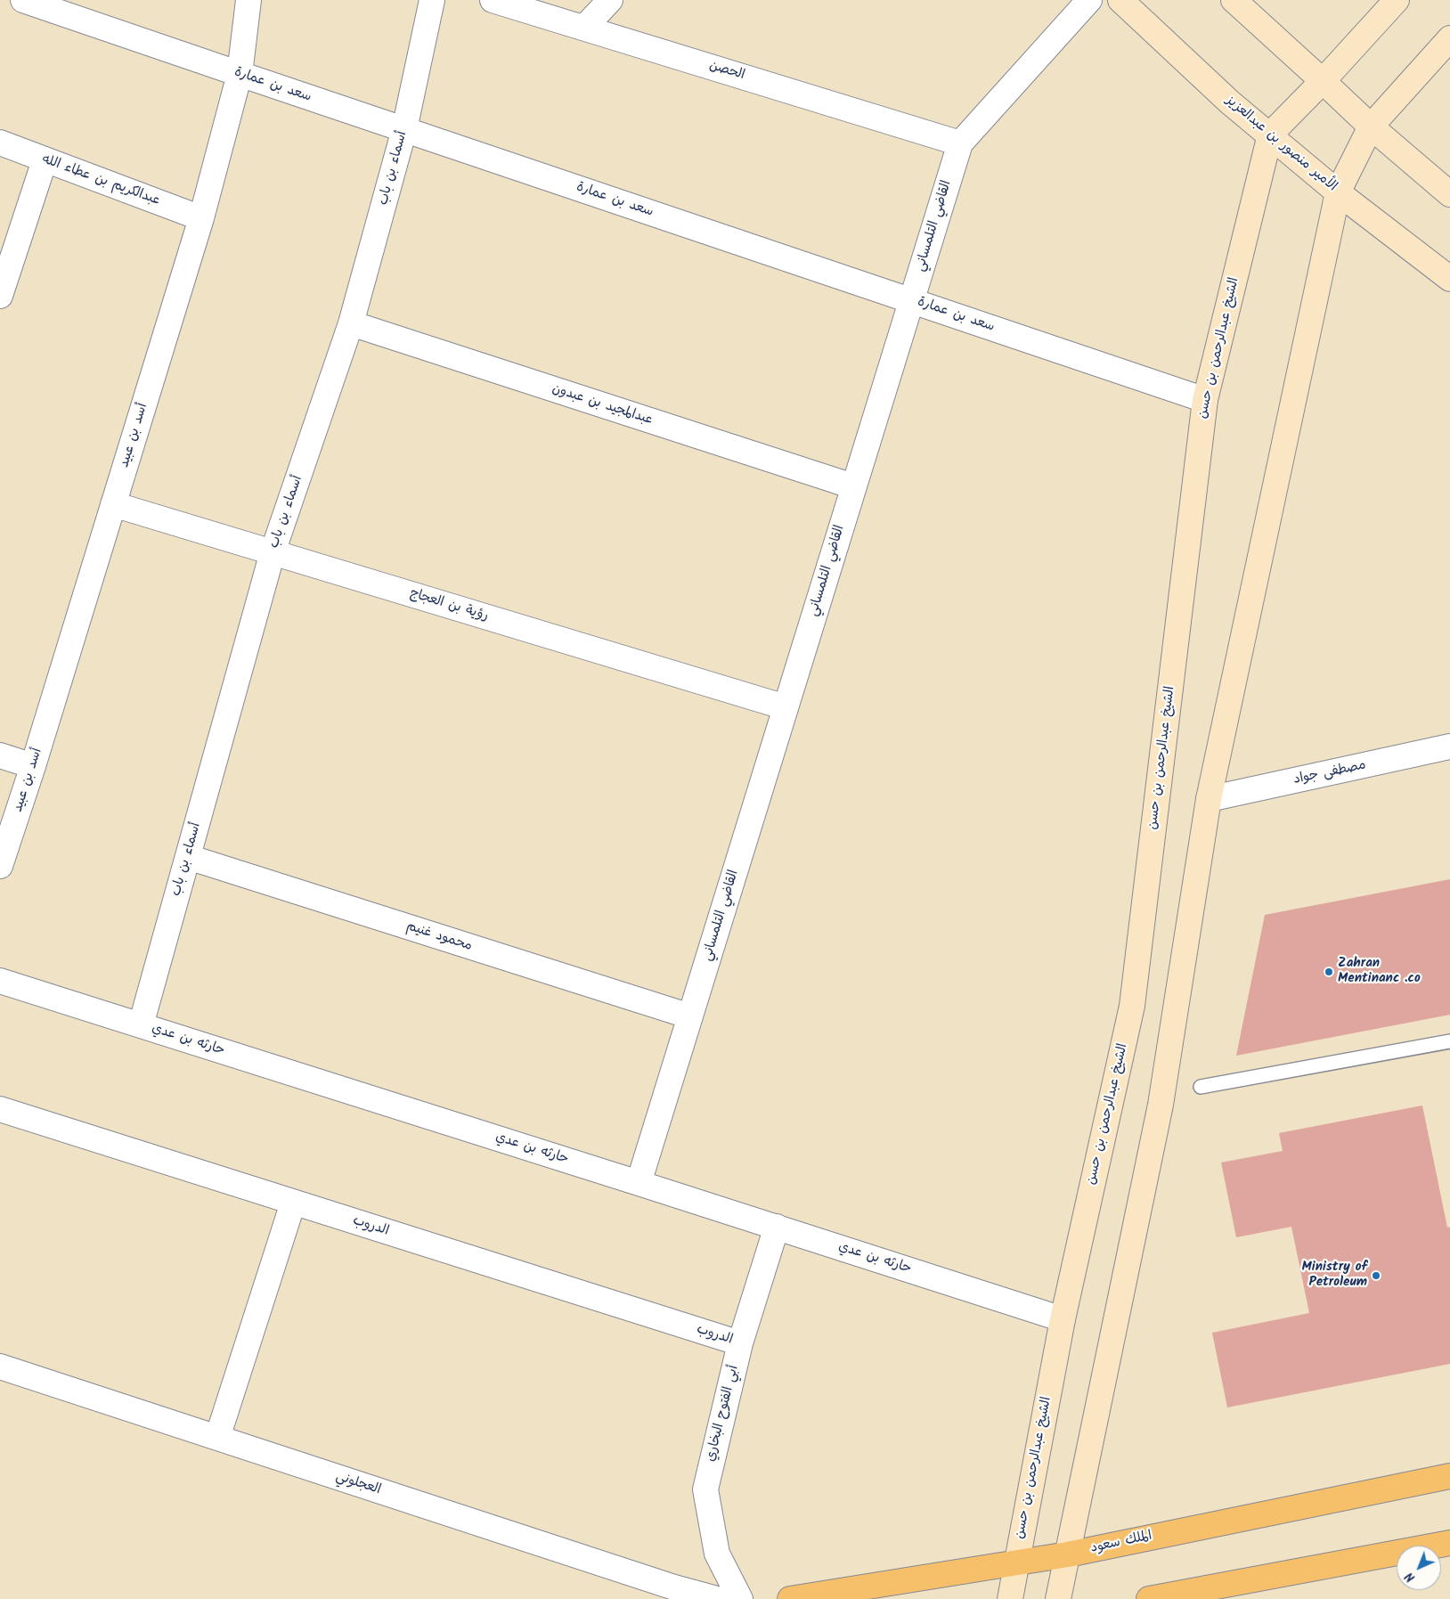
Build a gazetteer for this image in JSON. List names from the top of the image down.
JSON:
{
  "streets": {
    "main road": ["الملك سعود"],
    "street": [
      "الحصن",
      "سعد بن عمارة",
      "الأمير منصور بن عبدالعزيز",
      "أسماء بن باب",
      "عبدالكريم بن عطاء الله",
      "القاضي التلمساني",
      "الشيخ عبدالرحمن بن حسن",
      "عبدالمجيد بن عبدون",
      "أسد بن عبيد",
      "رؤية بن العجاج",
      "مصطفى جواد",
      "محمود غنيم",
      "حارثه بن عدي",
      "الدروب",
      "أبي الفتوح البخاري",
      "العجلوني"
    ]
  },
  "crossings": [
    ["الحصن", "القاضي التلمساني"],
    ["سعد بن عمارة", "أسماء بن باب"],
    ["سعد بن عمارة", "القاضي التلمساني"],
    ["سعد بن عمارة", "الشيخ عبدالرحمن بن حسن"],
    ["سعد بن عمارة", "أسد بن عبيد"],
    ["الأمير منصور بن عبدالعزيز", "الشيخ عبدالرحمن بن حسن"],
    ["أسماء بن باب", "عبدالمجيد بن عبدون"],
    ["أسماء بن باب", "رؤية بن العجاج"],
    ["أسماء بن باب", "محمود غنيم"],
    ["أسماء بن باب", "حارثه بن عدي"],
    ["عبدالكريم بن عطاء الله", "أسد بن عبيد"],
    ["القاضي التلمساني", "عبدالمجيد بن عبدون"],
    ["القاضي التلمساني", "رؤية بن العجاج"],
    ["القاضي التلمساني", "محمود غنيم"],
    ["القاضي التلمساني", "حارثه بن عدي"],
    ["الشيخ عبدالرحمن بن حسن", "حارثه بن عدي"],
    ["الشيخ عبدالرحمن بن حسن", "الملك سعود"],
    ["أسد بن عبيد", "رؤية بن العجاج"],
    ["حارثه بن عدي", "أبي الفتوح البخاري"],
    ["الدروب", "أبي الفتوح البخاري"]
  ],
  "places": ["Zahran Mentinanc .co", "Ministry of Petroleum"],
  "north": "bottom left"
}
